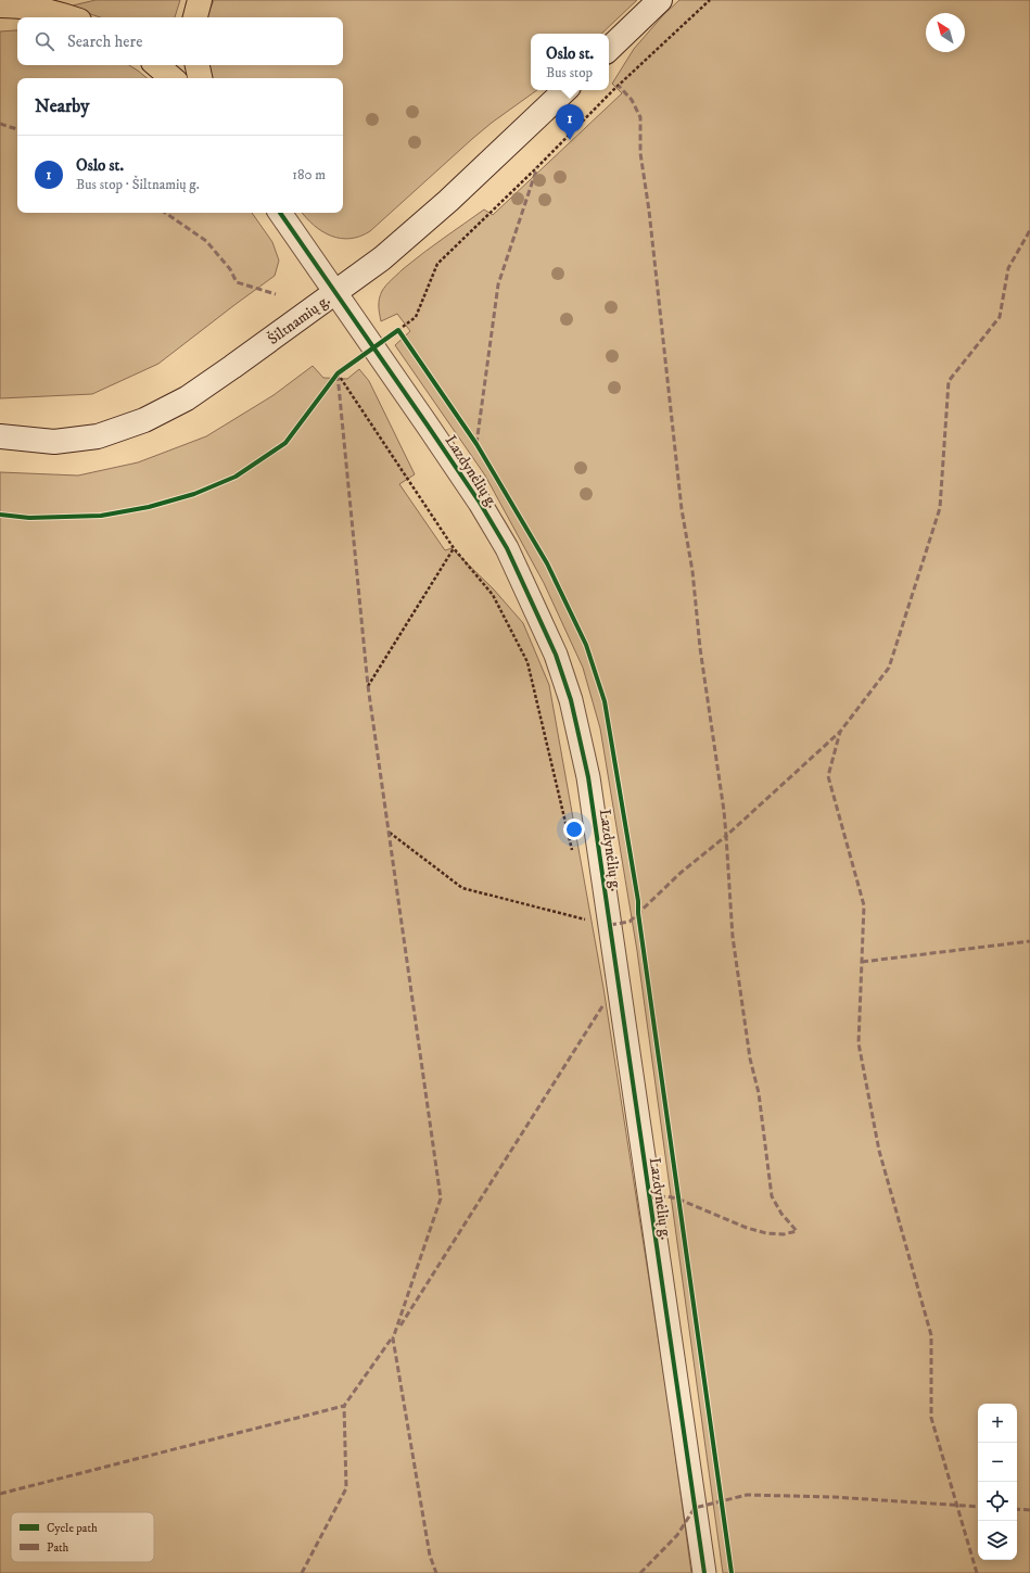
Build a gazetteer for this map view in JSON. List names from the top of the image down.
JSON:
{
  "streets": {
    "street": ["Šiltnamių g.", "Lazdynėlių g."]
  },
  "crossings": [
    ["Šiltnamių g.", "Lazdynėlių g."]
  ],
  "legend": ["Cycle path", "Path"],
  "north": "top left",
  "page": {
    "search": "Search here",
    "popup": ["Oslo st.", "Bus stop"],
    "heading": "Nearby",
    "pins": "1",
    "list": [
      {
        "mark": "1",
        "name": "Oslo st.",
        "note": "Bus stop · Šiltnamių g.",
        "value": "180 m"
      }
    ],
    "map_buttons": ["+", "−"]
  }
}
